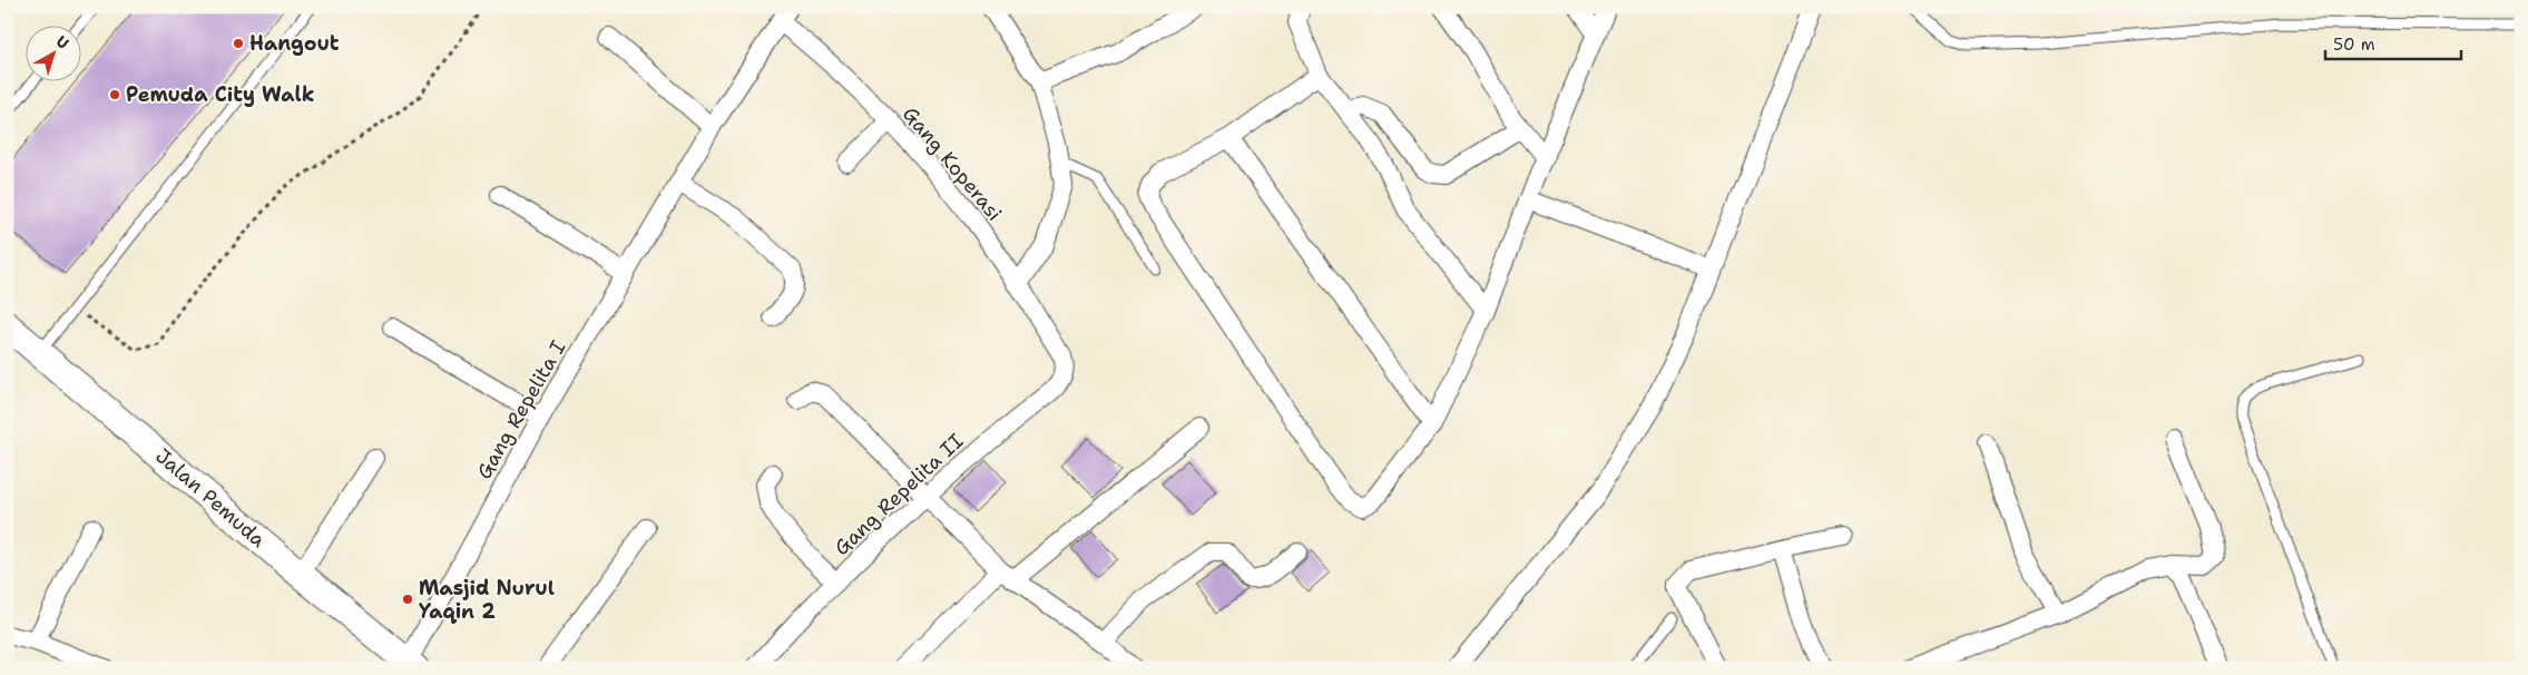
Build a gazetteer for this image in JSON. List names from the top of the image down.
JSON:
{
  "streets": {
    "main road": ["Jalan Pemuda"],
    "street": ["Gang Koperasi", "Gang Repelita I", "Gang Repelita II"]
  },
  "crossings": [
    ["Gang Koperasi", "Gang Repelita I"],
    ["Gang Koperasi", "Gang Repelita II"],
    ["Gang Repelita I", "Jalan Pemuda"]
  ],
  "places": ["Hangout", "Pemuda City Walk", "Masjid Nurul Yaqin 2"],
  "scale_bar": "50 m",
  "north": "top right"
}
